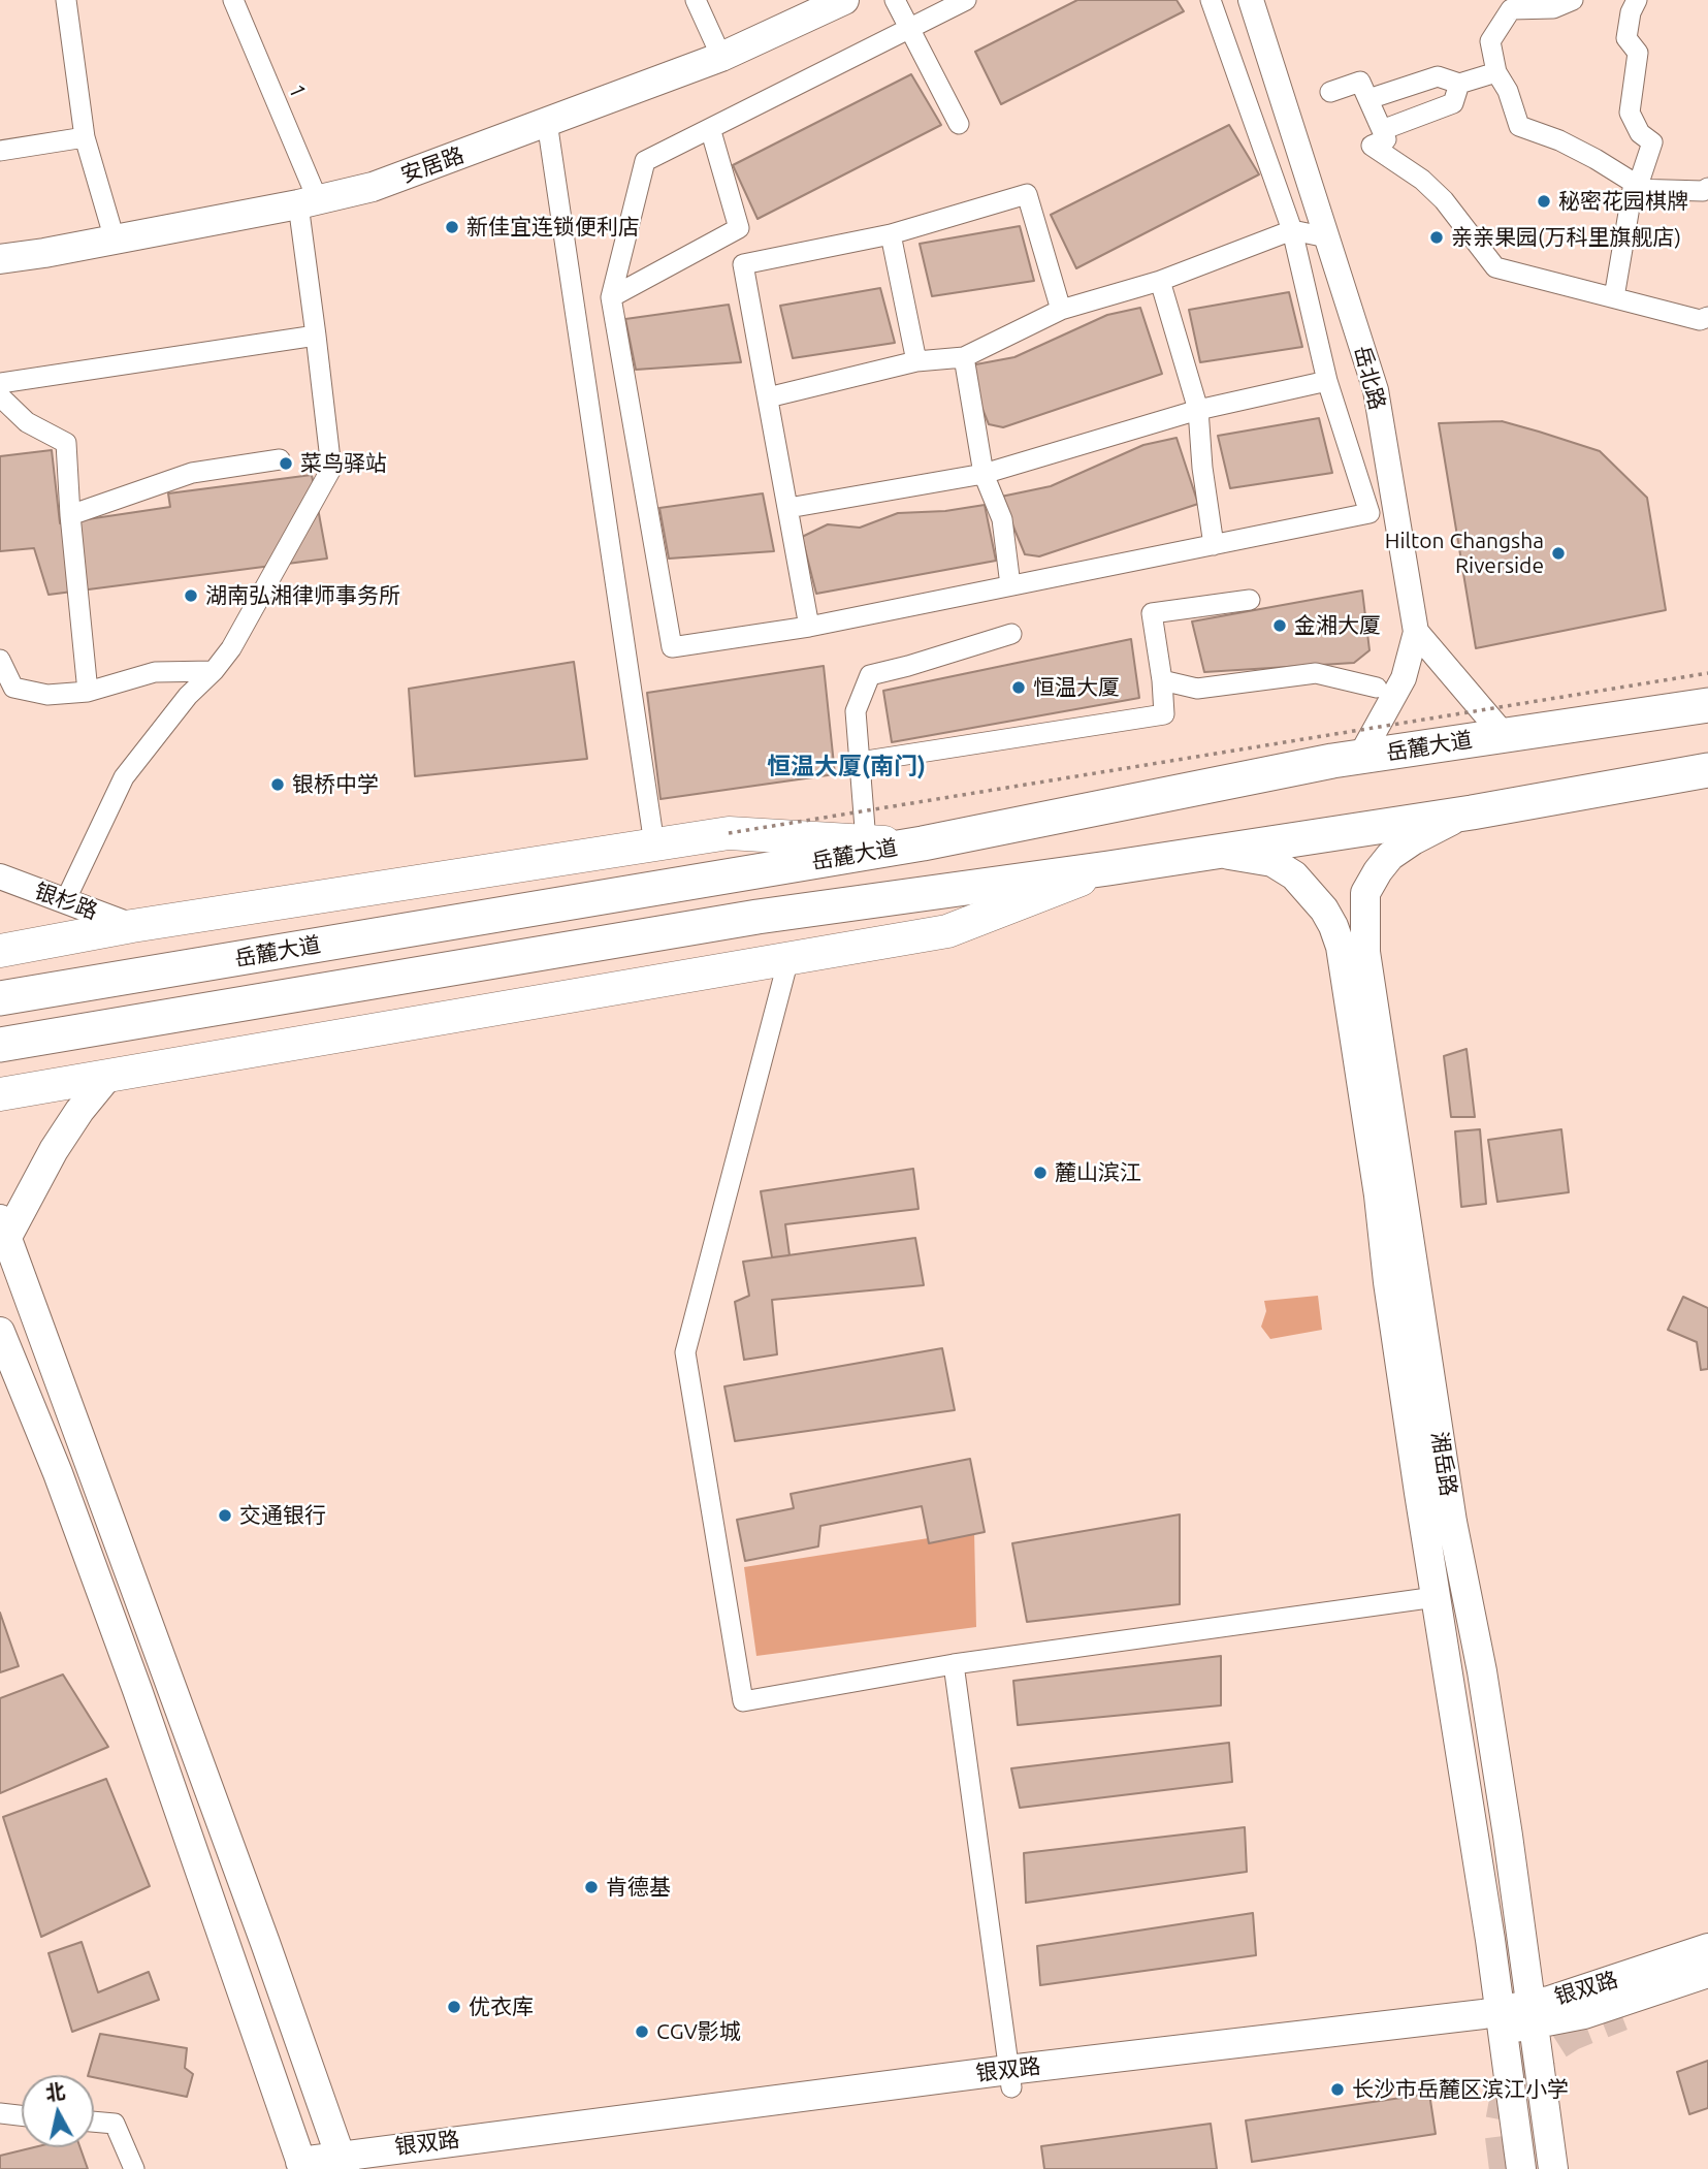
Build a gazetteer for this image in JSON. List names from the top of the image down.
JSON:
{
  "streets": {
    "highway": ["岳麓大道"],
    "main road": ["安居路", "湘岳路", "银双路"],
    "street": ["1", "岳北路", "银杉路"]
  },
  "crossings": [
    ["1", "安居路"],
    ["1", "银杉路"],
    ["岳北路", "岳麓大道"],
    ["湘岳路", "银双路"]
  ],
  "districts": ["恒温大厦(南门)"],
  "places": [
    "秘密花园棋牌",
    "新佳宜连锁便利店",
    "亲亲果园(万科里旗舰店)",
    "菜鸟驿站",
    "Hilton Changsha Riverside",
    "湖南弘湘律师事务所",
    "金湘大厦",
    "恒温大厦",
    "银桥中学",
    "麓山滨江",
    "交通银行",
    "肯德基",
    "优衣库",
    "CGV影城",
    "长沙市岳麓区滨江小学"
  ],
  "north": "top"
}
